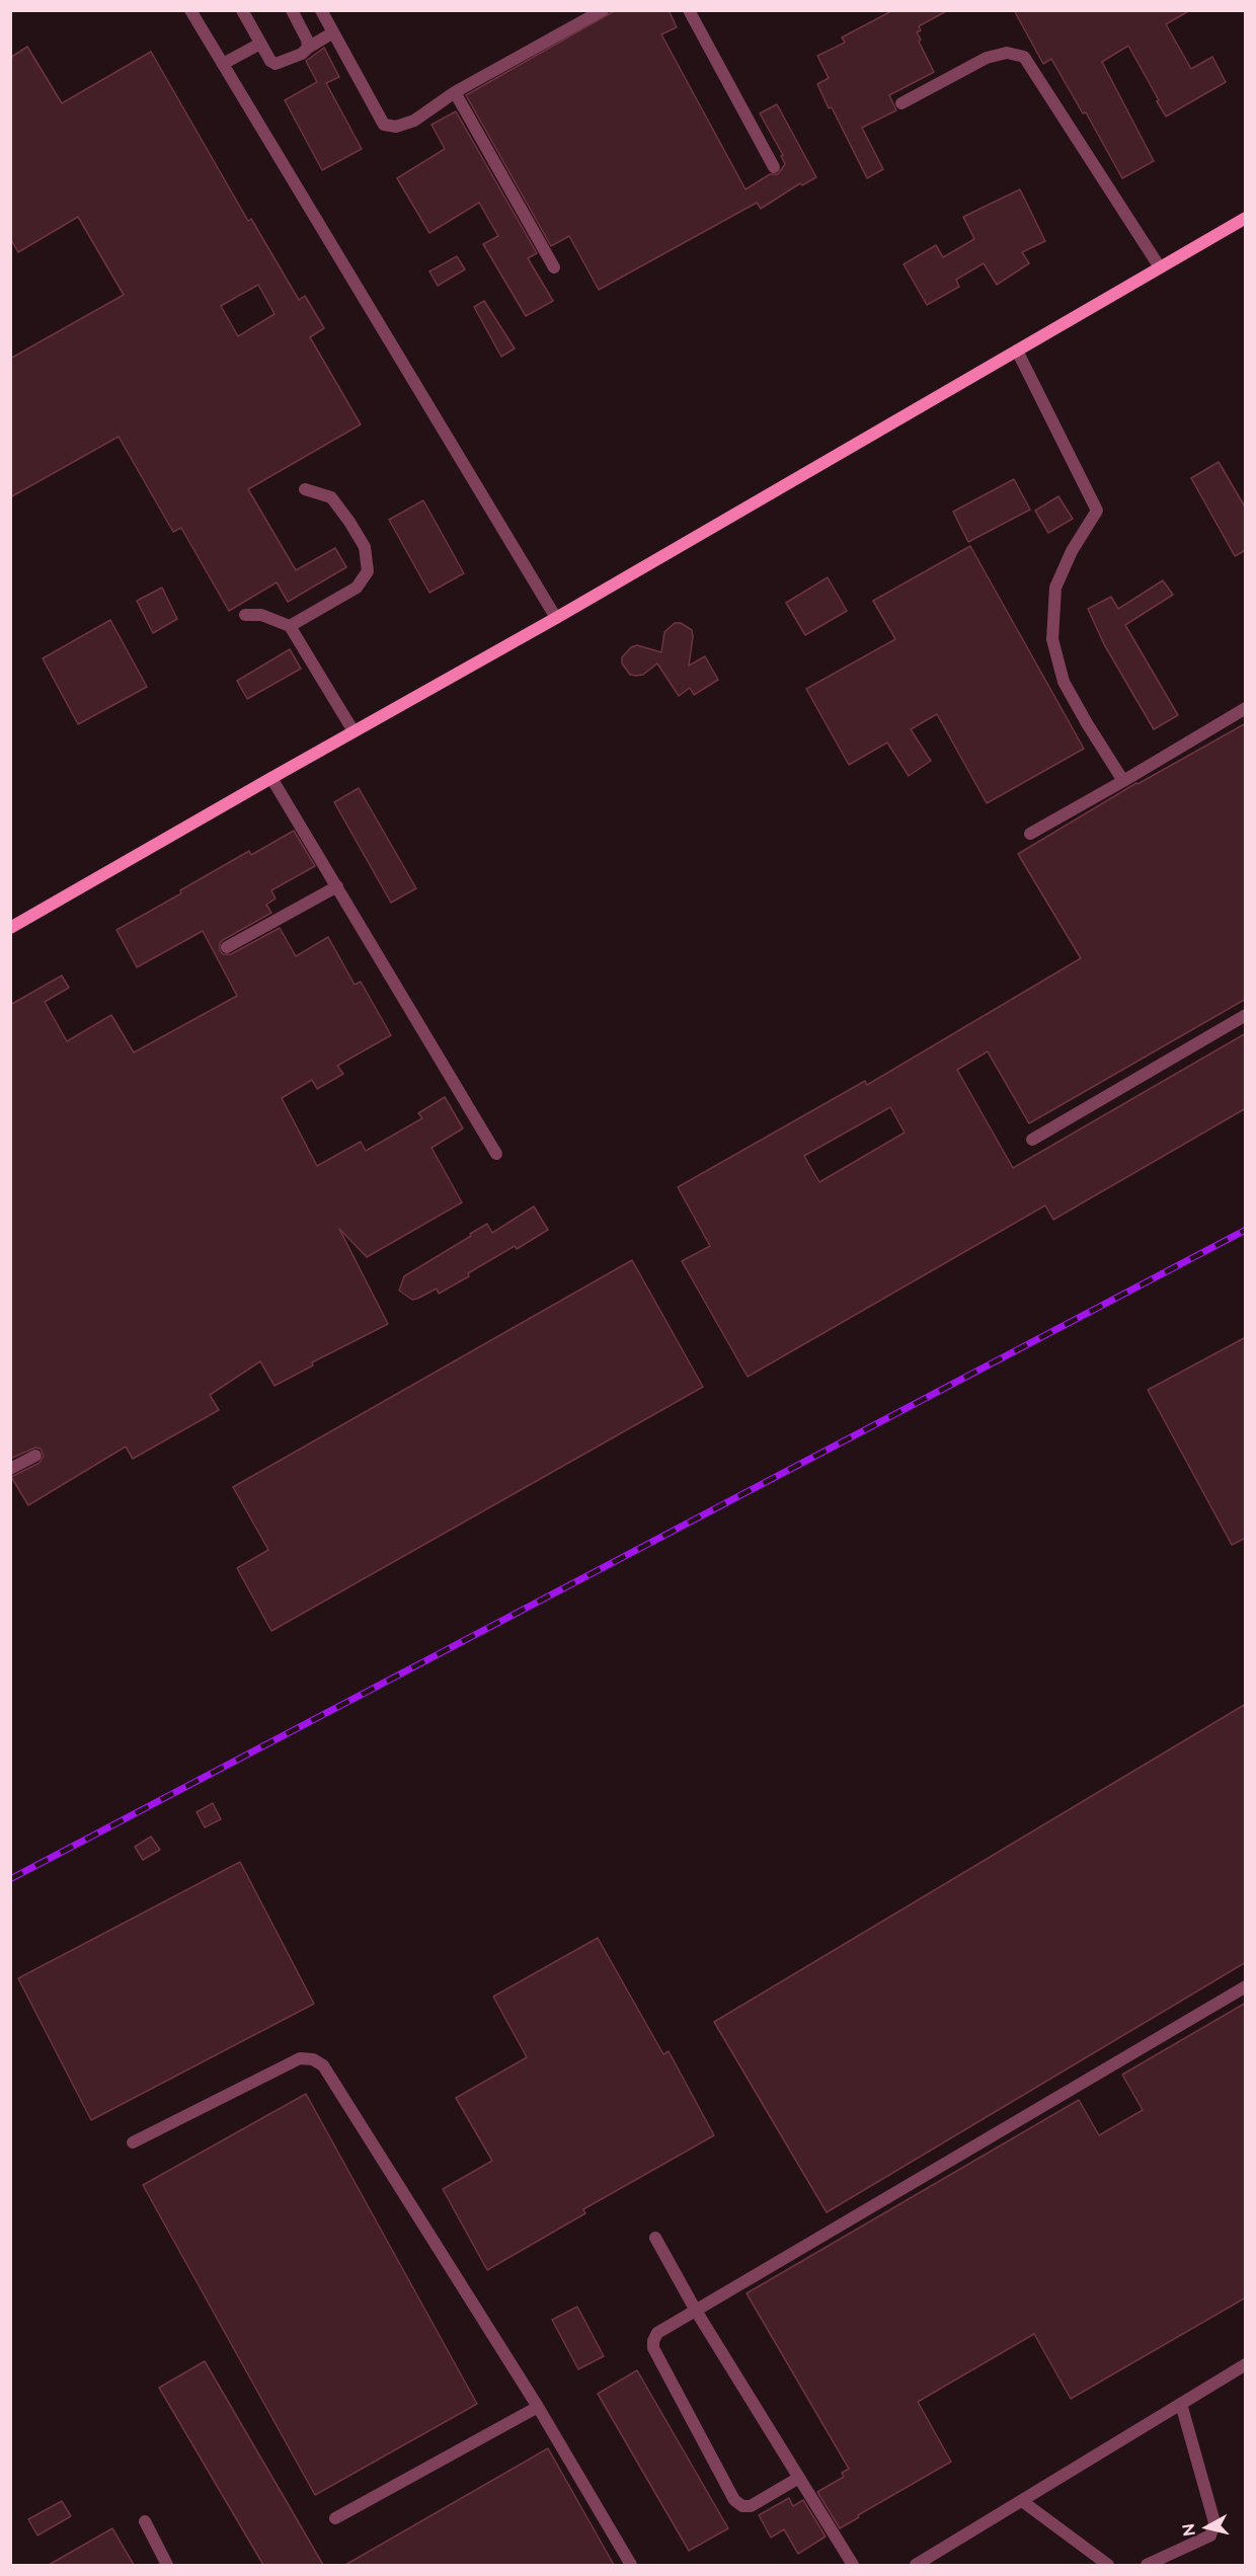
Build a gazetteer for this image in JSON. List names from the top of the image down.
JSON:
{
  "north": "left"
}
